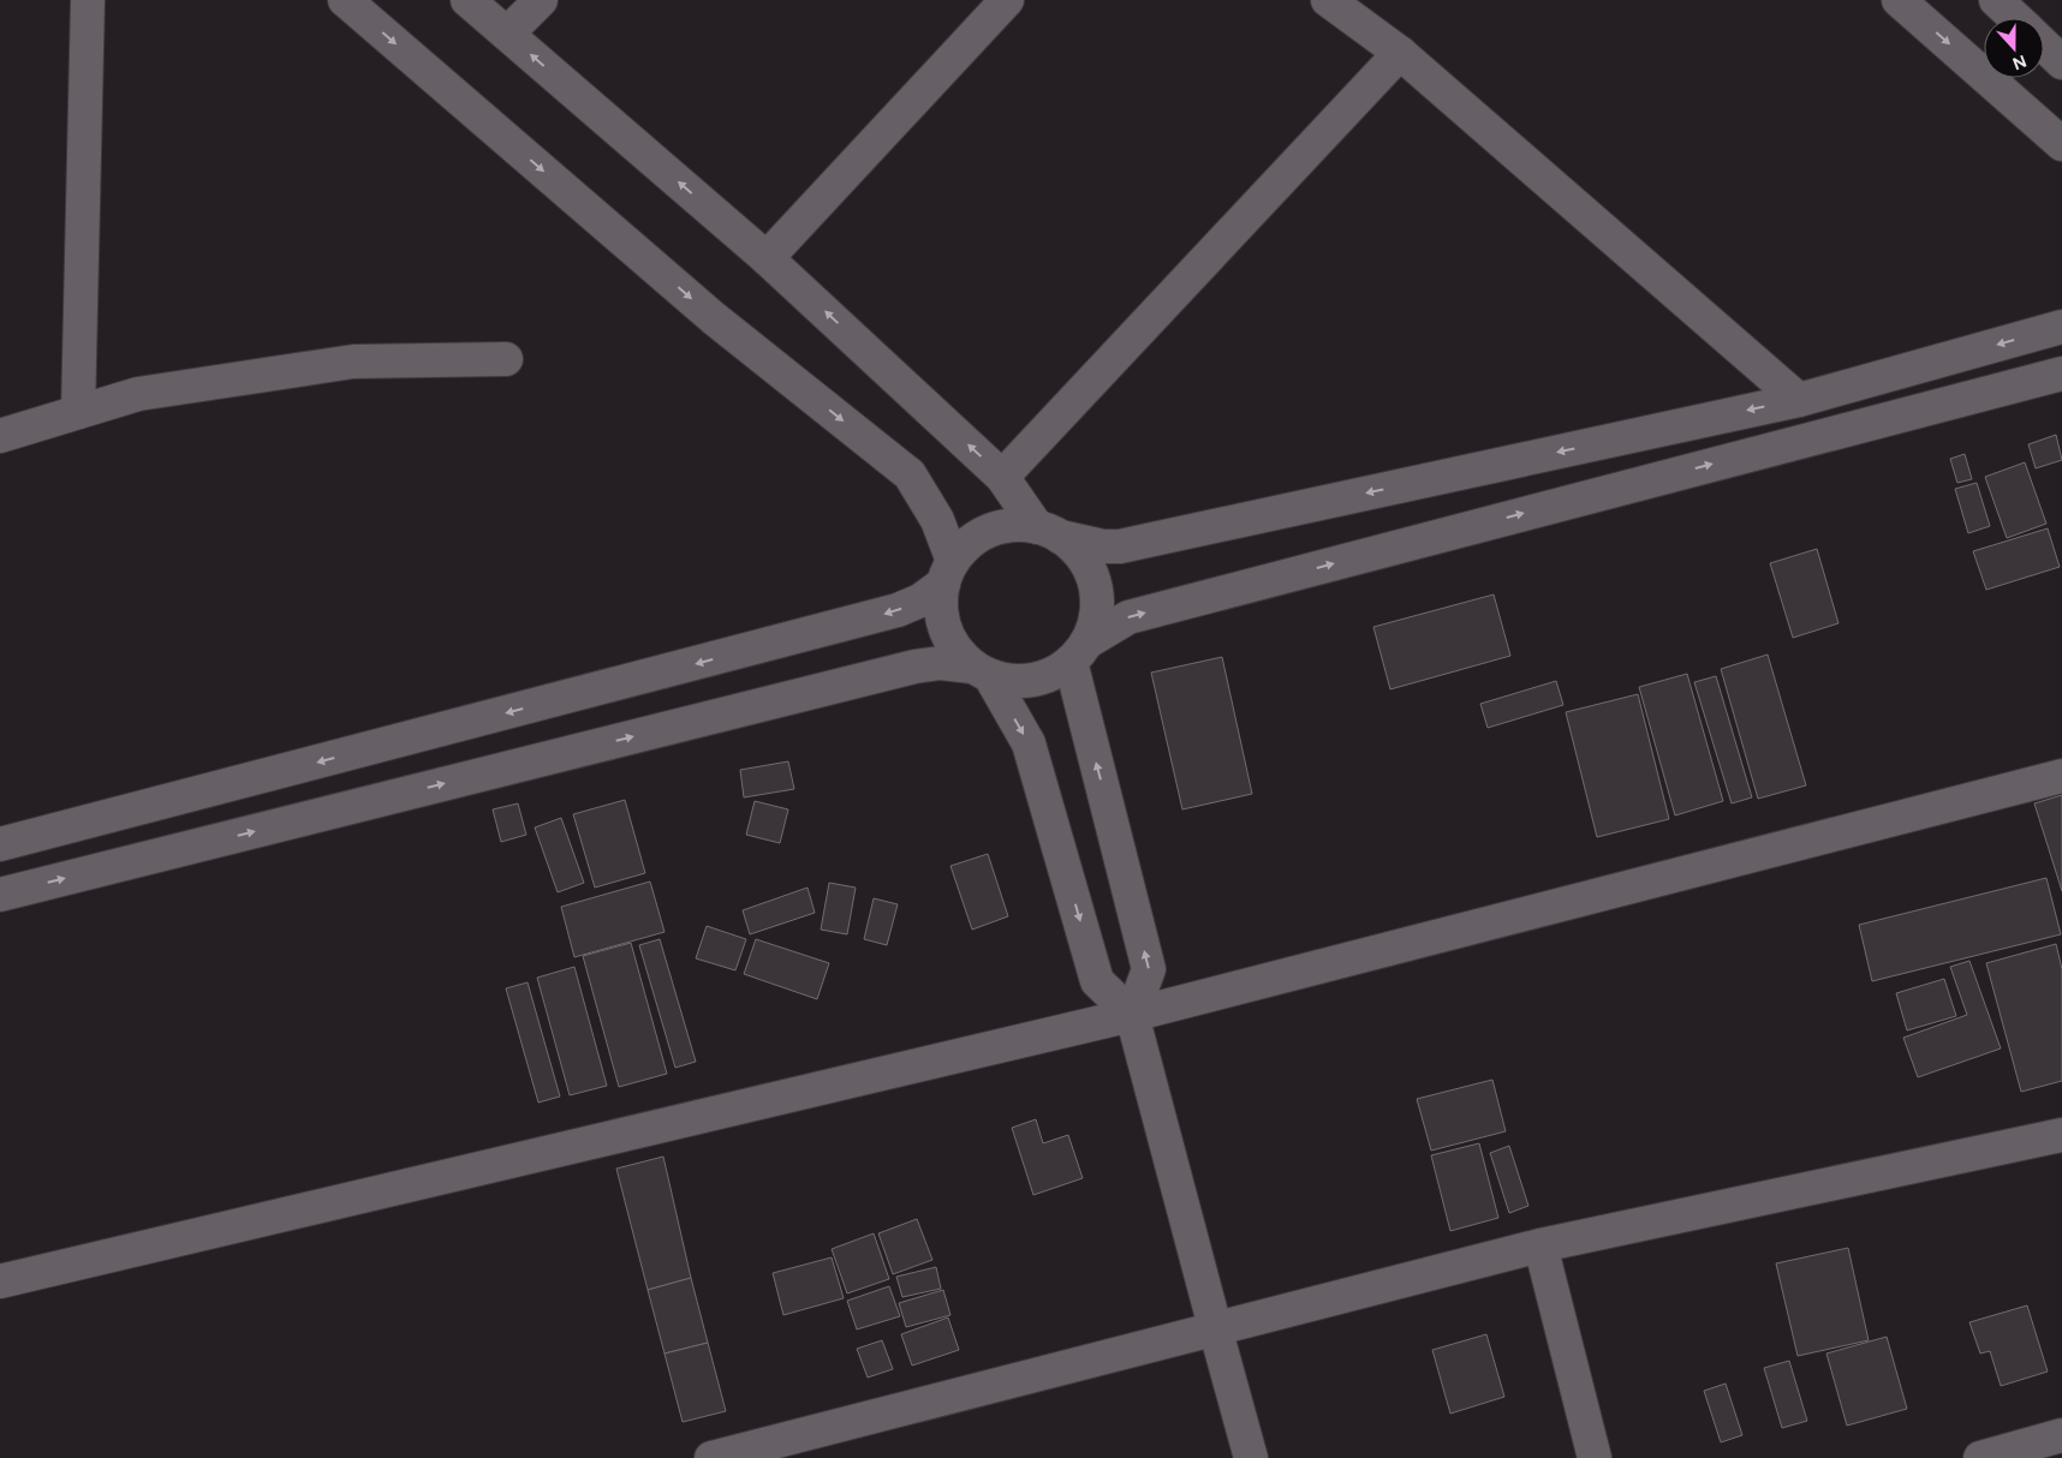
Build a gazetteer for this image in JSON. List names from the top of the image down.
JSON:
{
  "north": "bottom"
}
